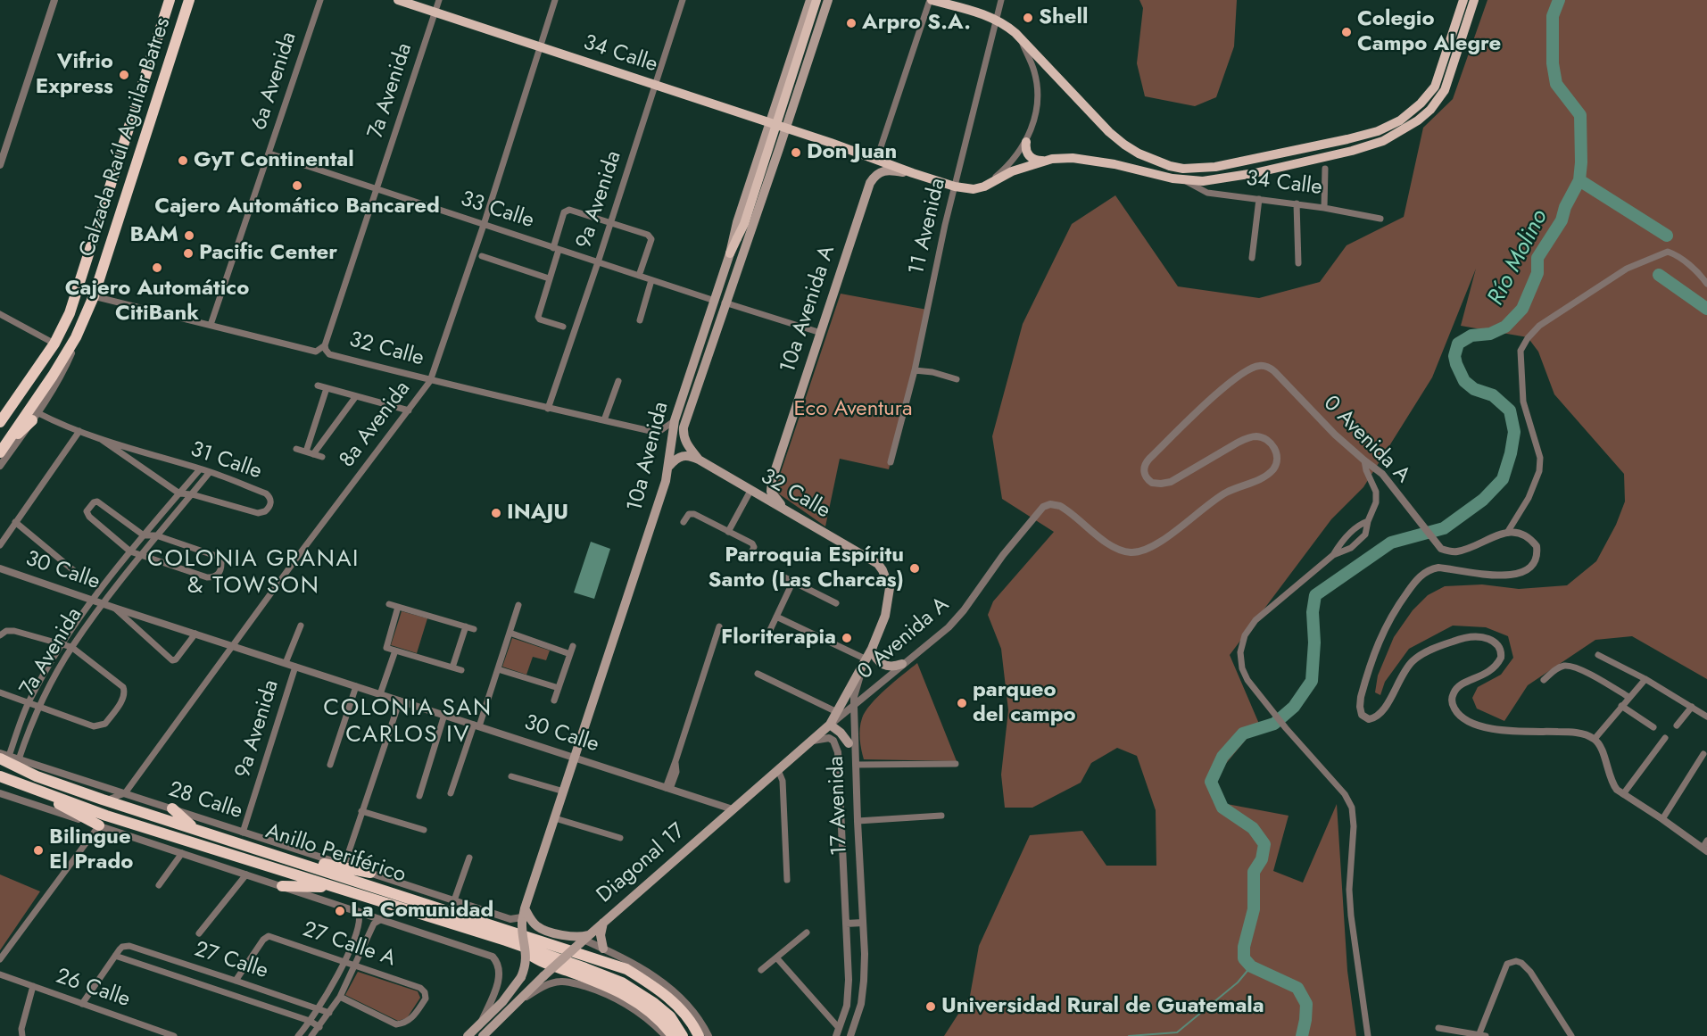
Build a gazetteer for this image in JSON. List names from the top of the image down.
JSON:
{
  "streets": {
    "highway": ["Calzada Raúl Aguilar Batres", "Anillo Periférico"],
    "main road": [
      "34 Calle",
      "10a Avenida A",
      "32 Calle",
      "10a Avenida",
      "17 Avenida",
      "Diagonal 17"
    ],
    "street": [
      "6a Avenida",
      "7a Avenida",
      "9a Avenida",
      "33 Calle",
      "11 Avenida",
      "8a Avenida",
      "0 Avenida A",
      "31 Calle",
      "30 Calle",
      "28 Calle",
      "27 Calle A",
      "27 Calle",
      "26 Calle"
    ]
  },
  "crossings": [
    ["34 Calle", "7a Avenida"],
    ["34 Calle", "9a Avenida"],
    ["34 Calle", "11 Avenida"],
    ["34 Calle", "10a Avenida A"],
    ["34 Calle", "8a Avenida"],
    ["34 Calle", "10a Avenida"],
    ["6a Avenida", "33 Calle"],
    ["6a Avenida", "32 Calle"],
    ["7a Avenida", "33 Calle"],
    ["7a Avenida", "32 Calle"],
    ["7a Avenida", "31 Calle"],
    ["7a Avenida", "30 Calle"],
    ["7a Avenida", "28 Calle"],
    ["Calzada Raúl Aguilar Batres", "32 Calle"],
    ["9a Avenida", "33 Calle"],
    ["9a Avenida", "32 Calle"],
    ["9a Avenida", "30 Calle"],
    ["9a Avenida", "28 Calle"],
    ["33 Calle", "8a Avenida"],
    ["33 Calle", "10a Avenida"],
    ["10a Avenida A", "32 Calle"],
    ["32 Calle", "8a Avenida"],
    ["32 Calle", "10a Avenida"],
    ["32 Calle", "17 Avenida"],
    ["8a Avenida", "30 Calle"],
    ["8a Avenida", "28 Calle"],
    ["0 Avenida A", "17 Avenida"],
    ["0 Avenida A", "Diagonal 17"],
    ["10a Avenida", "30 Calle"],
    ["10a Avenida", "28 Calle"],
    ["30 Calle", "Diagonal 17"],
    ["17 Avenida", "Diagonal 17"],
    ["27 Calle A", "27 Calle"]
  ],
  "districts": ["COLONIA GRANAI & TOWSON", "COLONIA SAN CARLOS IV"],
  "water": ["Río Molino"],
  "parks": ["Eco Aventura"],
  "places": [
    "Shell",
    "Arpro S.A.",
    "Colegio Campo Alegre",
    "Vifrio Express",
    "Don Juan",
    "GyT Continental",
    "Cajero Automático Bancared",
    "BAM",
    "Pacific Center",
    "Cajero Automático CitiBank",
    "INAJU",
    "Parroquia Espíritu Santo (Las Charcas)",
    "Floriterapia",
    "parqueo del campo",
    "Bilingue El Prado",
    "La Comunidad",
    "Universidad Rural de Guatemala"
  ]
}
